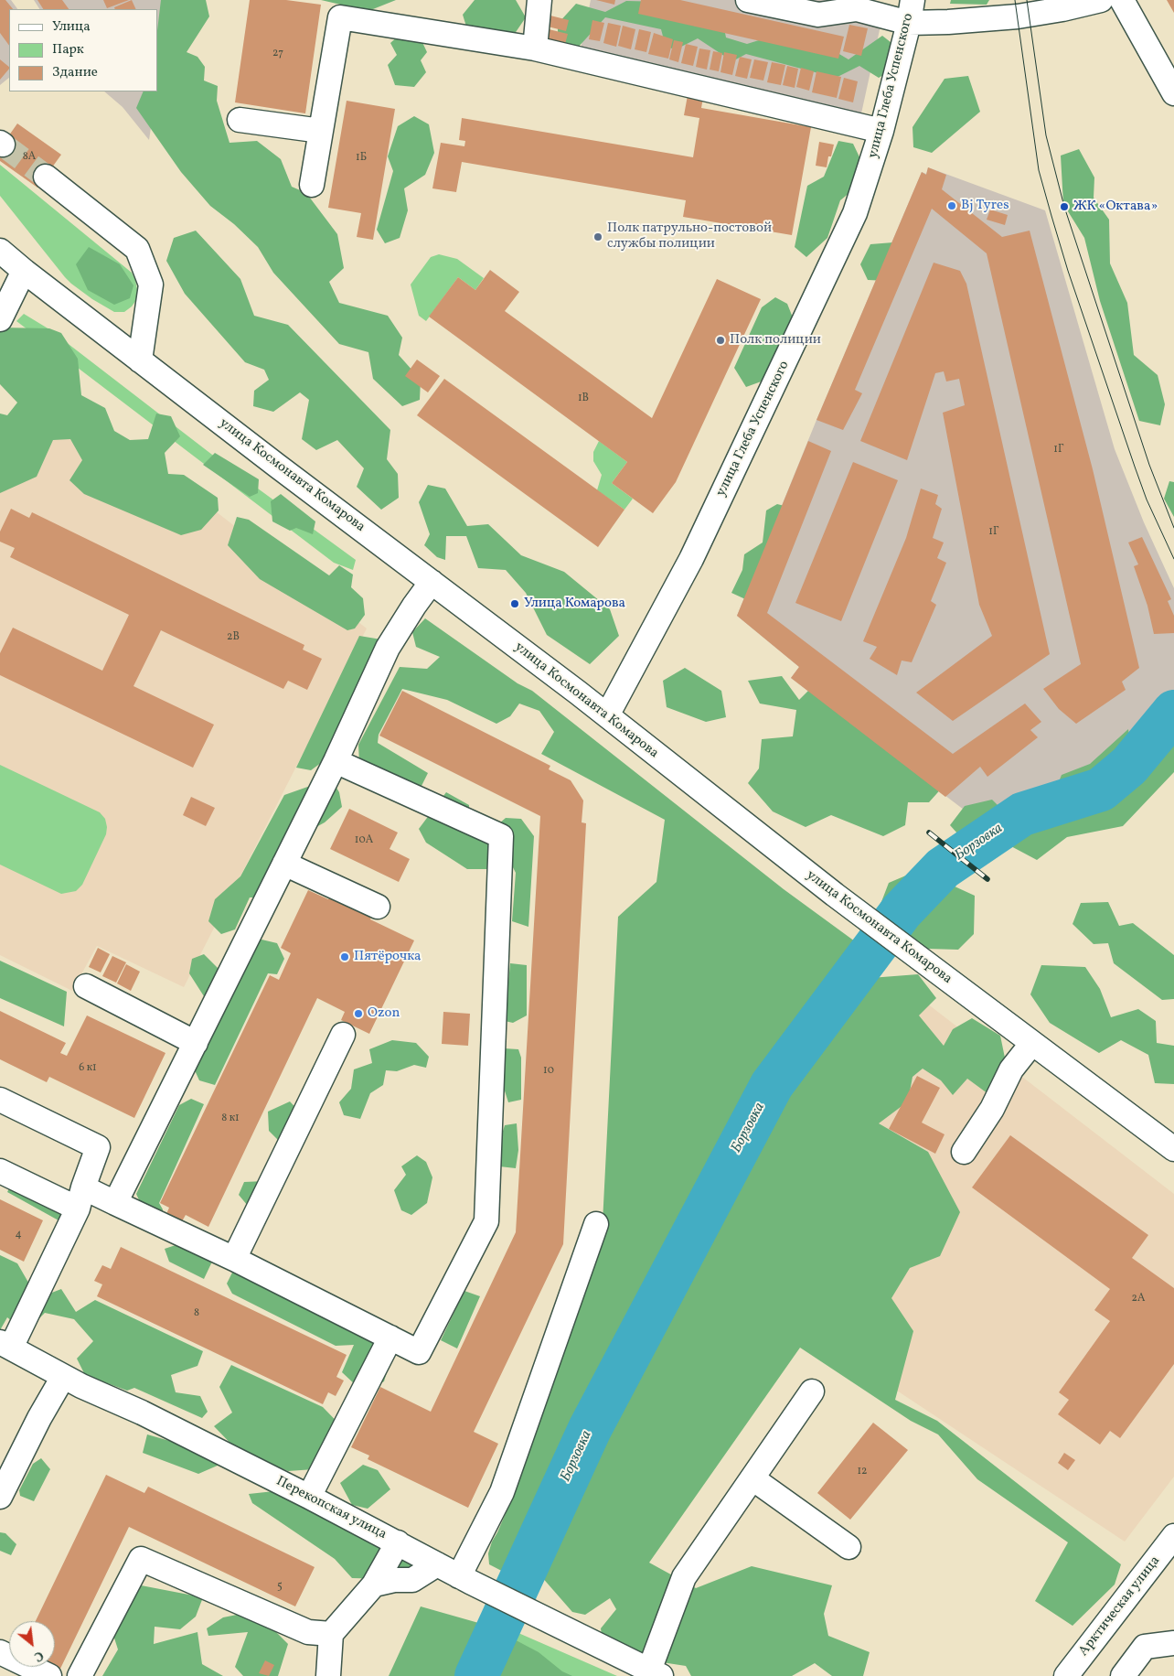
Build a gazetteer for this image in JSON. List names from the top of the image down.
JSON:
{
  "streets": {
    "street": [
      "улица Глеба Успенского",
      "улица Космонавта Комарова",
      "Перекопская улица",
      "Арктическая улица"
    ]
  },
  "crossings": [
    ["улица Глеба Успенского", "улица Космонавта Комарова"]
  ],
  "water": ["Борзовка"],
  "places": [
    "Bj Tyres",
    "ЖК «Октава»",
    "Полк патрульно-постовой службы полиции",
    "Полк полиции",
    "Улица Комарова",
    "Пятёрочка",
    "Ozon"
  ],
  "house_numbers": [
    "27",
    "8А",
    "1Б",
    "1В",
    "1Г",
    "1Г",
    "2В",
    "10А",
    "6 к1",
    "10",
    "8 к1",
    "4",
    "2А",
    "8",
    "12",
    "5"
  ],
  "legend": ["Улица", "Парк", "Здание"],
  "north": "bottom right"
}
